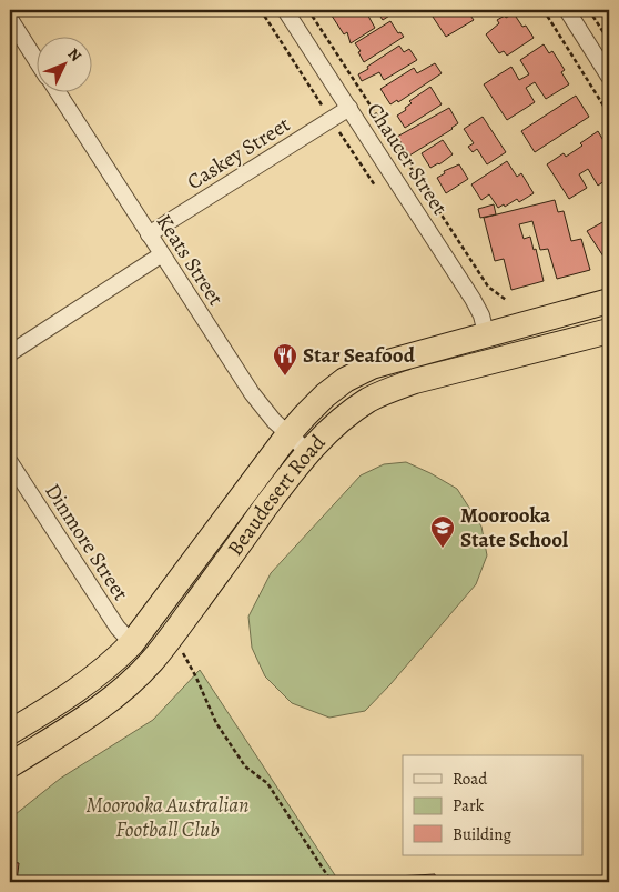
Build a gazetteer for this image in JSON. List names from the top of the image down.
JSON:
{
  "streets": {
    "highway": ["Beaudesert Road"],
    "street": [
      "Caskey Street",
      "Chaucer Street",
      "Keats Street",
      "Dinmore Street"
    ]
  },
  "crossings": [
    ["Caskey Street", "Chaucer Street"],
    ["Caskey Street", "Keats Street"],
    ["Chaucer Street", "Beaudesert Road"],
    ["Keats Street", "Beaudesert Road"],
    ["Beaudesert Road", "Dinmore Street"]
  ],
  "parks": ["Moorooka Australian Football Club"],
  "places": {
    "restaurant": ["Star Seafood"],
    "school or university": ["Moorooka State School"]
  },
  "legend": ["Road", "Park", "Building"],
  "north": "top right"
}
